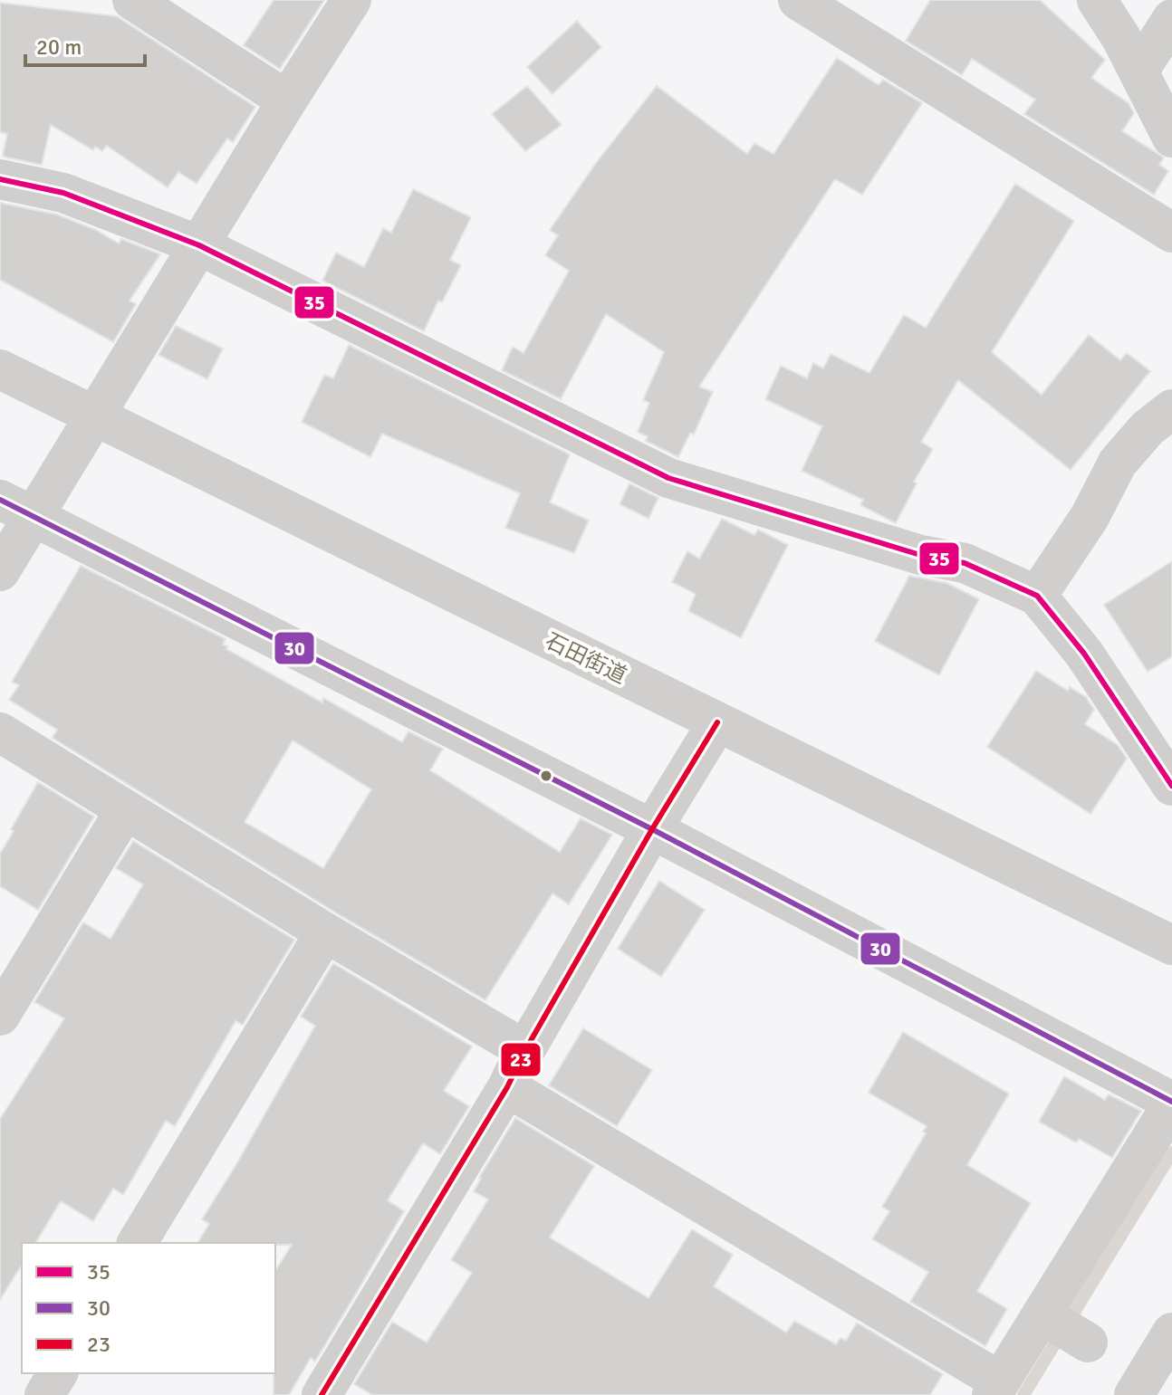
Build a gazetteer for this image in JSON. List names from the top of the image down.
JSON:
{
  "streets": {
    "street": ["石田街道"]
  },
  "lines": ["transit line 35", "transit line 30", "transit line 23"],
  "legend": ["35", "30", "23"],
  "scale_bar": "20 m"
}
